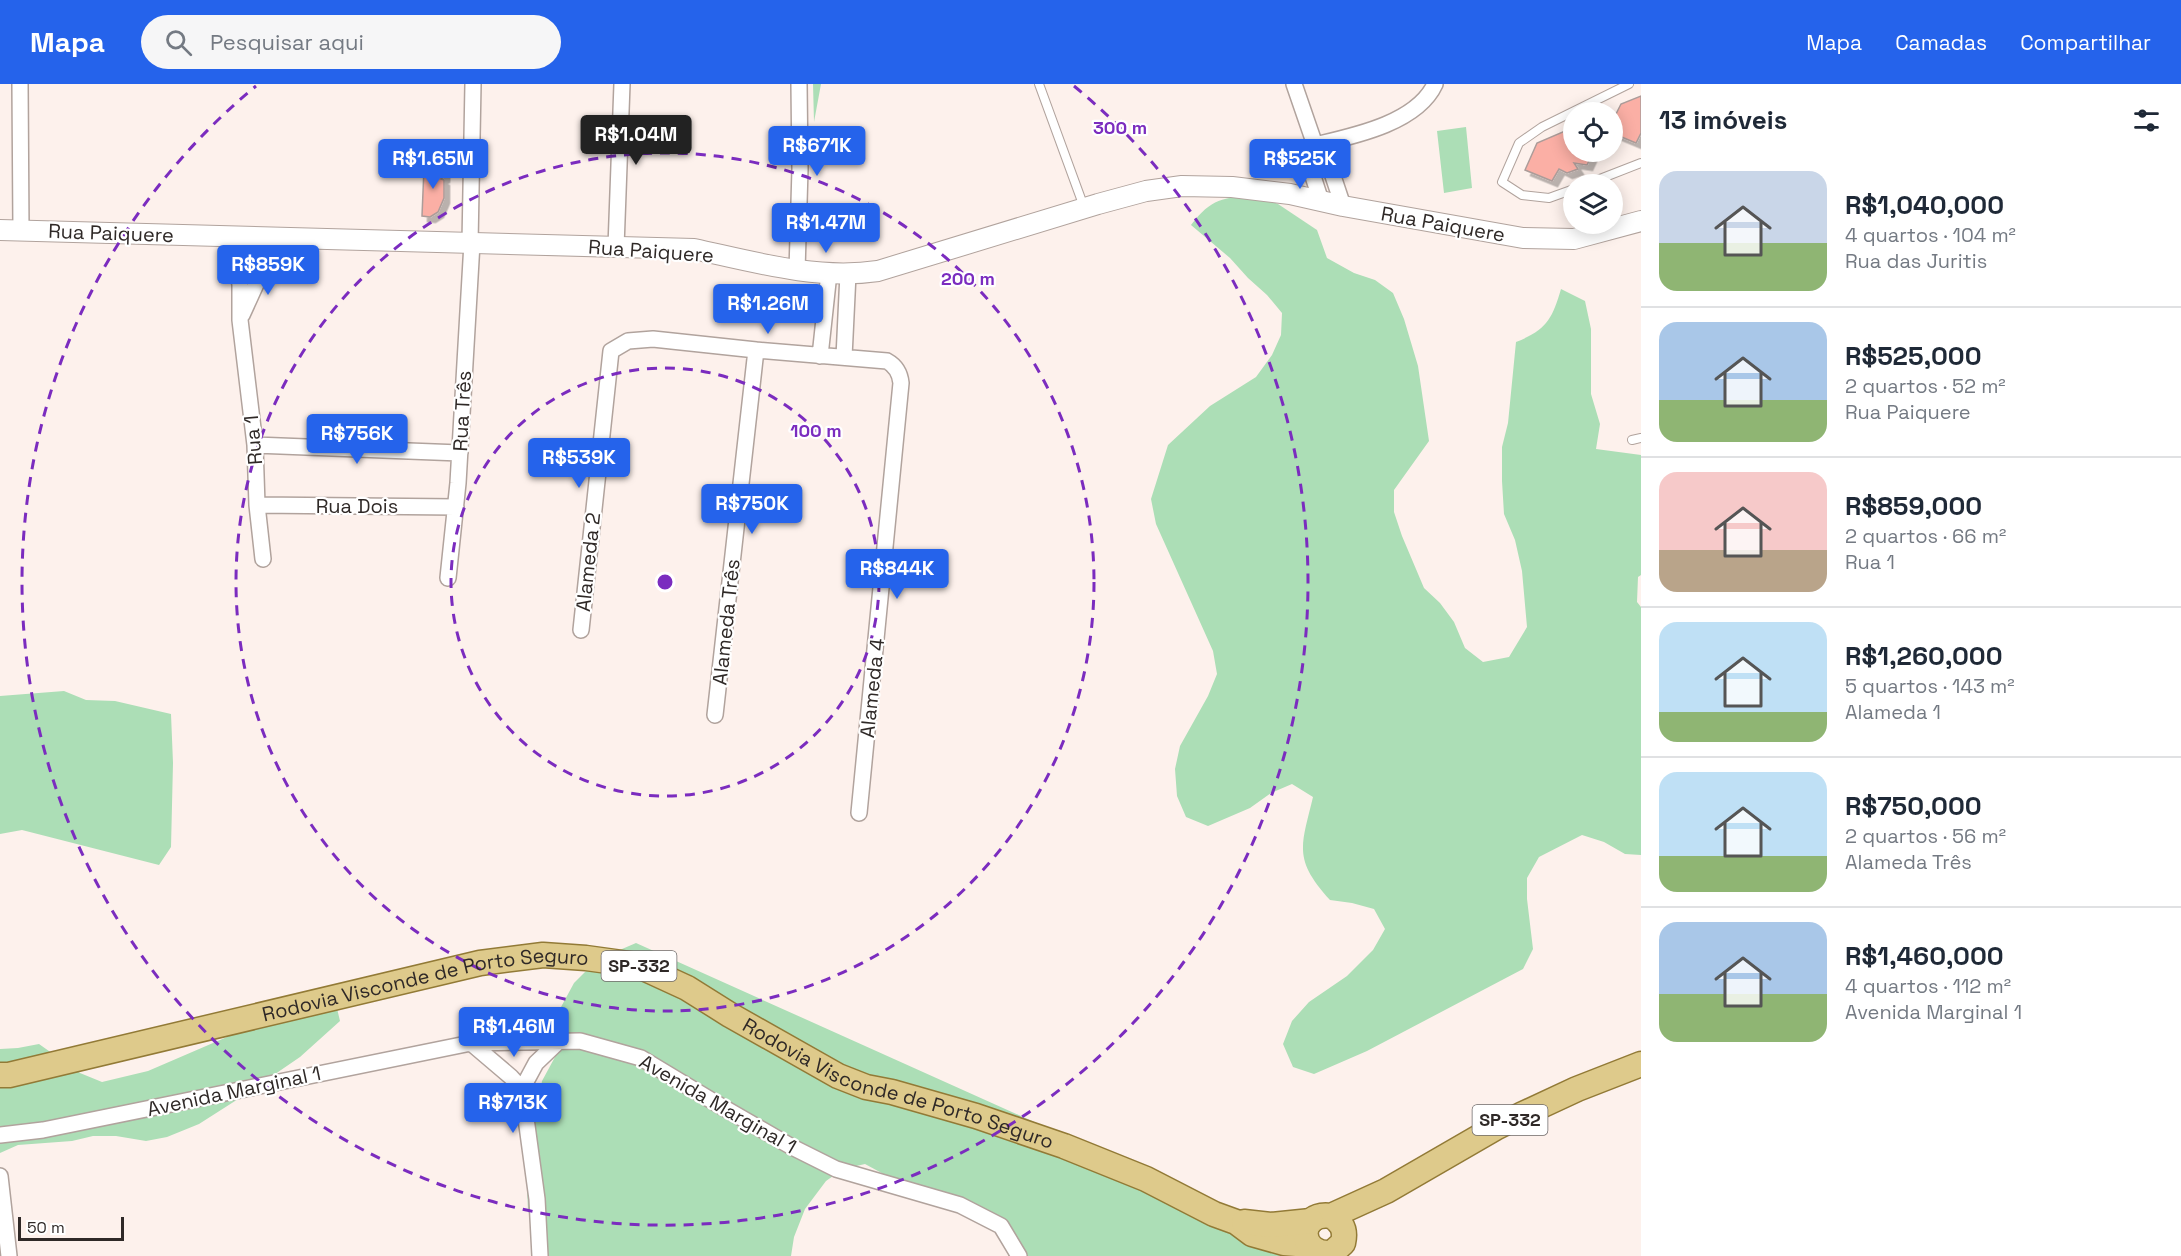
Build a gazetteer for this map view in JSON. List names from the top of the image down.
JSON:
{
  "streets": {
    "main road": ["SP-332", "Rodovia Visconde de Porto Seguro"],
    "street": [
      "Rua Paiquere",
      "Rua Três",
      "Rua 1",
      "Rua Dois",
      "Alameda 2",
      "Alameda Três",
      "Alameda 4",
      "Avenida Marginal 1"
    ]
  },
  "crossings": [
    ["Rua Paiquere", "Rua Três"],
    ["Rua Paiquere", "Rua 1"],
    ["Rua Três", "Rua Dois"],
    ["Rua 1", "Rua Dois"],
    ["Alameda 2", "Alameda Três"],
    ["SP-332", "Rodovia Visconde de Porto Seguro"]
  ],
  "scale_bar": "50 m",
  "page": {
    "header": "Mapa",
    "search": "Pesquisar aqui",
    "nav": ["Mapa", "Camadas", "Compartilhar"],
    "heading": "13 imóveis",
    "price": [
      "R$1.04M",
      "R$671K",
      "R$1.65M",
      "R$525K",
      "R$1.47M",
      "R$859K",
      "R$1.26M",
      "R$756K",
      "R$539K",
      "R$750K",
      "R$844K",
      "R$1.46M",
      "R$713K"
    ],
    "list": [
      {
        "name": "R$1,040,000",
        "note": "4 quartos · 104 m² · Rua das Juritis"
      },
      {
        "name": "R$525,000",
        "note": "2 quartos · 52 m² · Rua Paiquere"
      },
      {
        "name": "R$859,000",
        "note": "2 quartos · 66 m² · Rua 1"
      },
      {
        "name": "R$1,260,000",
        "note": "5 quartos · 143 m² · Alameda 1"
      },
      {
        "name": "R$750,000",
        "note": "2 quartos · 56 m² · Alameda Três"
      },
      {
        "name": "R$1,460,000",
        "note": "4 quartos · 112 m² · Avenida Marginal 1"
      }
    ],
    "scale": "50 m"
  },
  "rings": ["300 m", "200 m", "100 m"]
}
